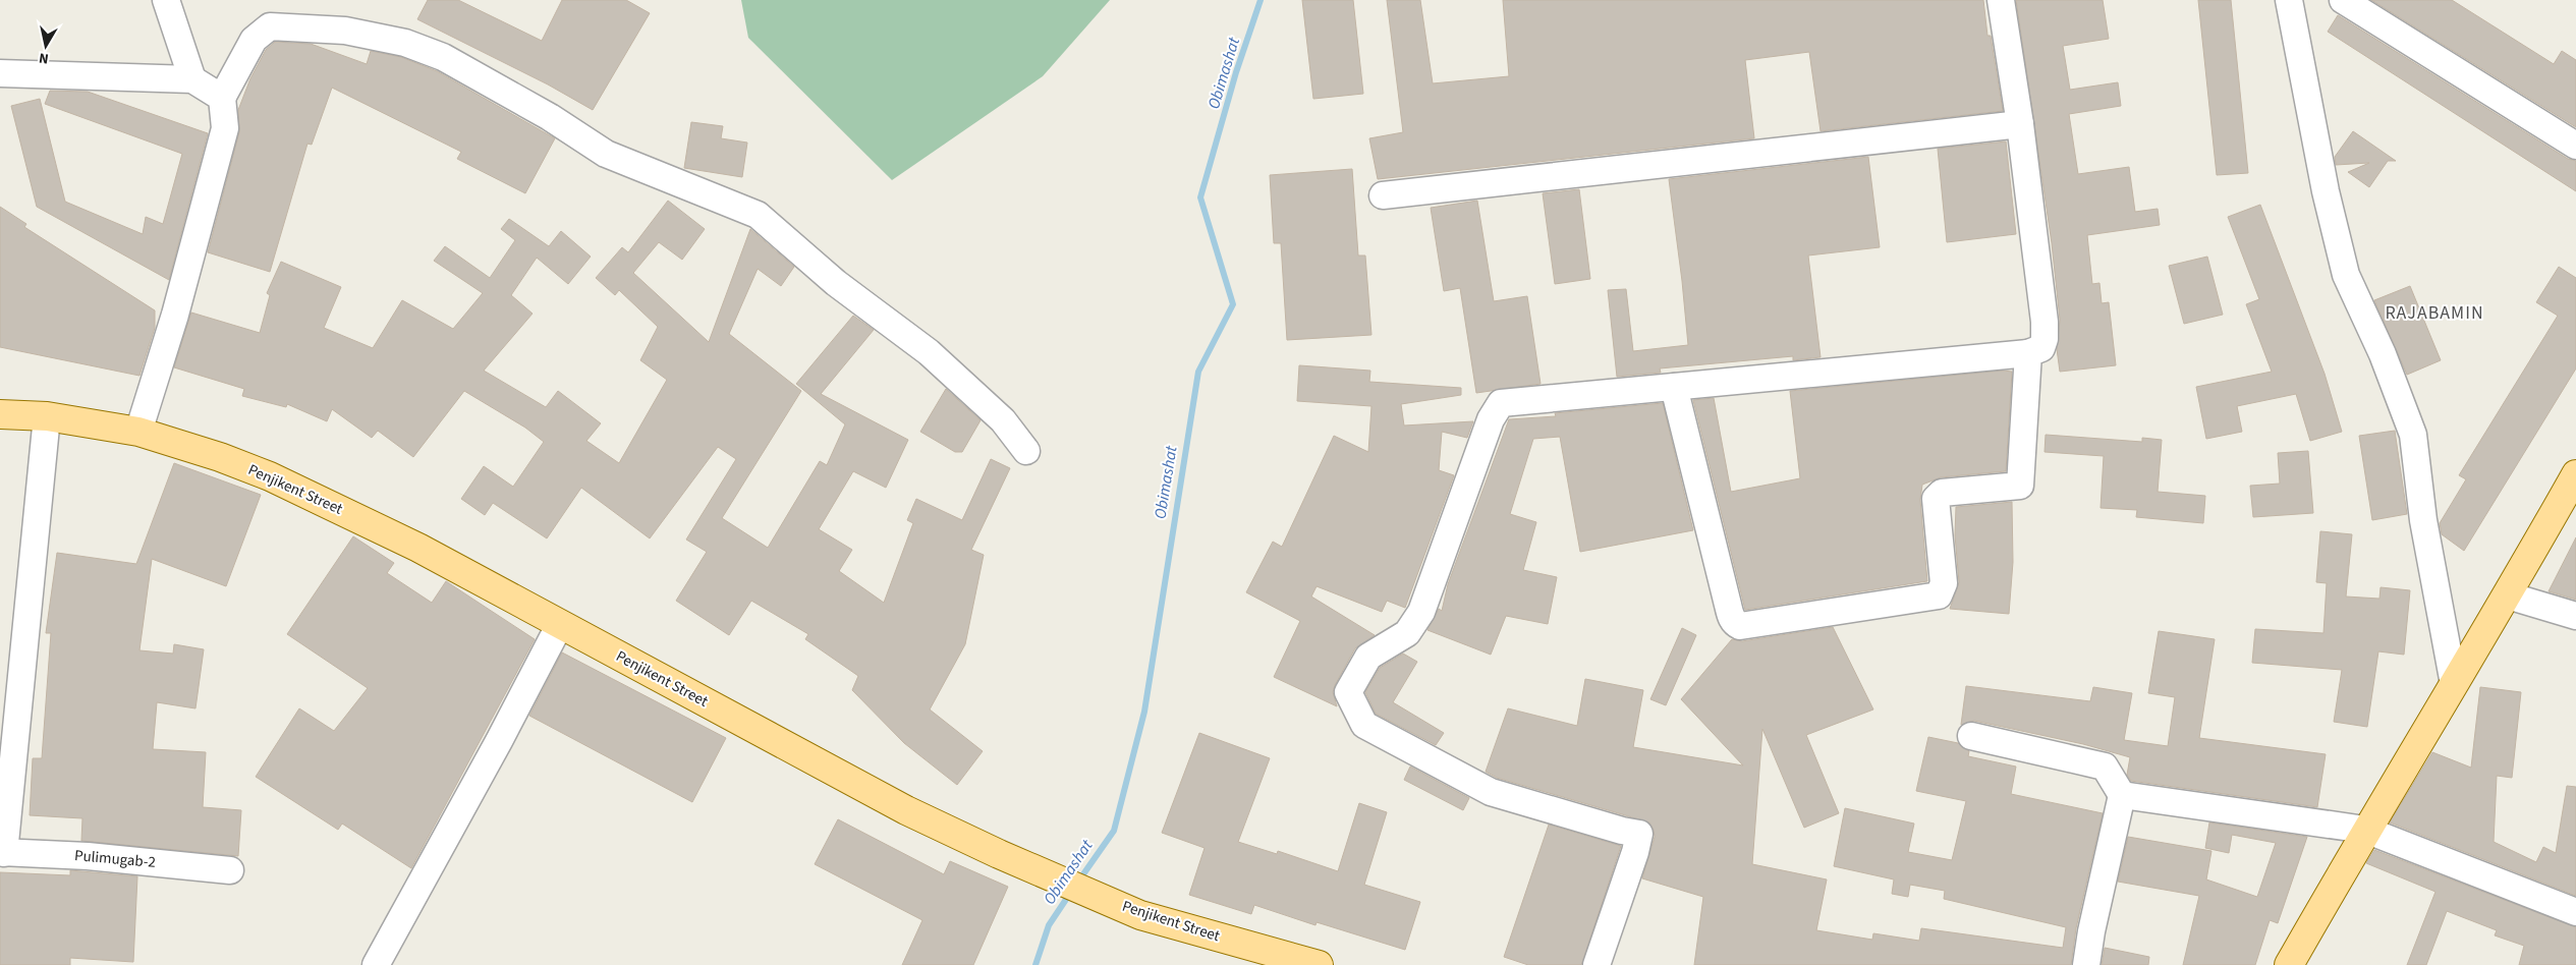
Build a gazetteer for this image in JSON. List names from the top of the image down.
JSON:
{
  "streets": {
    "main road": ["Penjikent Street"],
    "street": ["Pulimugab-2"]
  },
  "districts": ["RAJABAMIN"],
  "water": ["Obimashat"],
  "north": "bottom"
}
